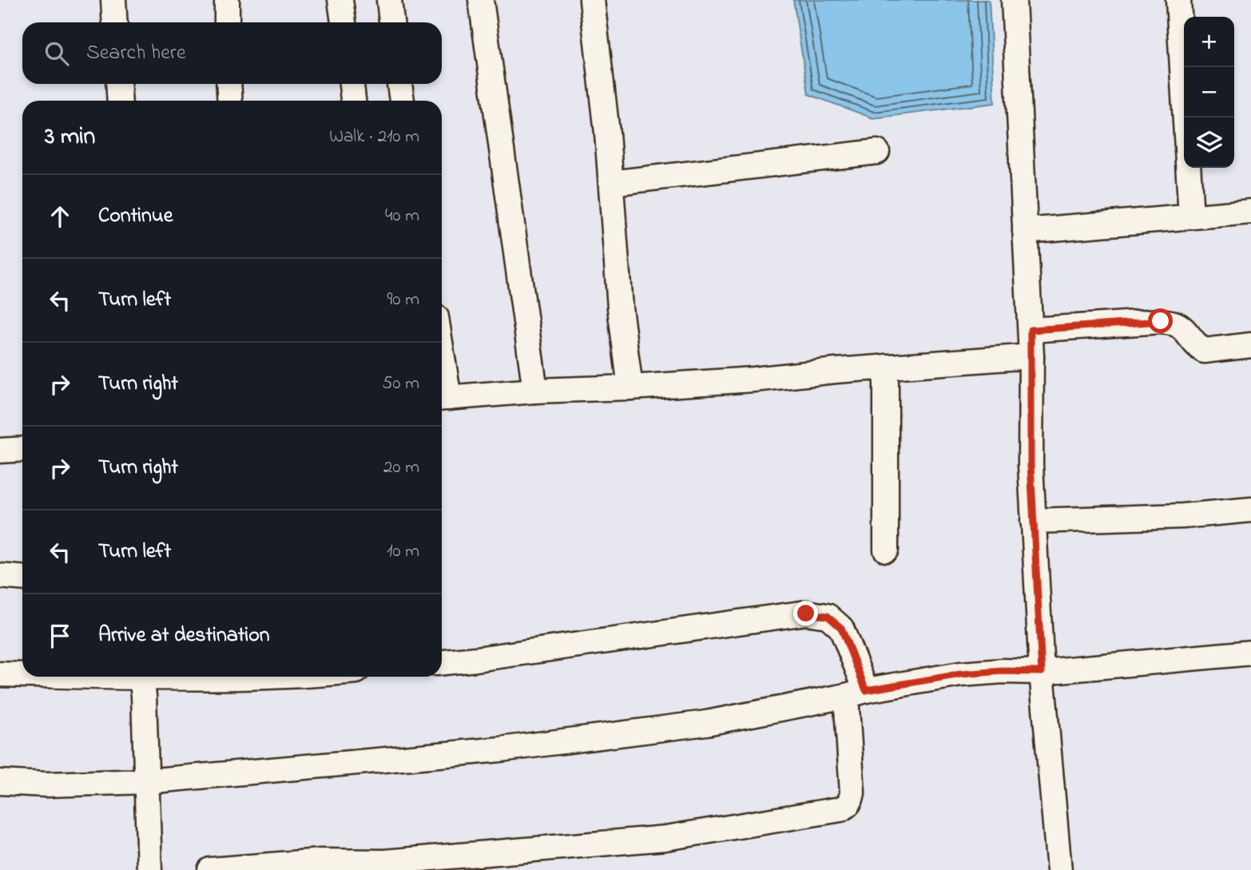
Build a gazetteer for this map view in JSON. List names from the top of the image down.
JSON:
{
  "page": {
    "map_buttons": ["+", "−"],
    "search": "Search here",
    "heading": ["3 min", "Walk · 210 m"],
    "list": [
      ["Continue", "40 m"],
      ["Turn left", "90 m"],
      ["Turn right", "50 m"],
      ["Turn right", "20 m"],
      ["Turn left", "10 m"],
      "Arrive at destination"
    ]
  }
}
